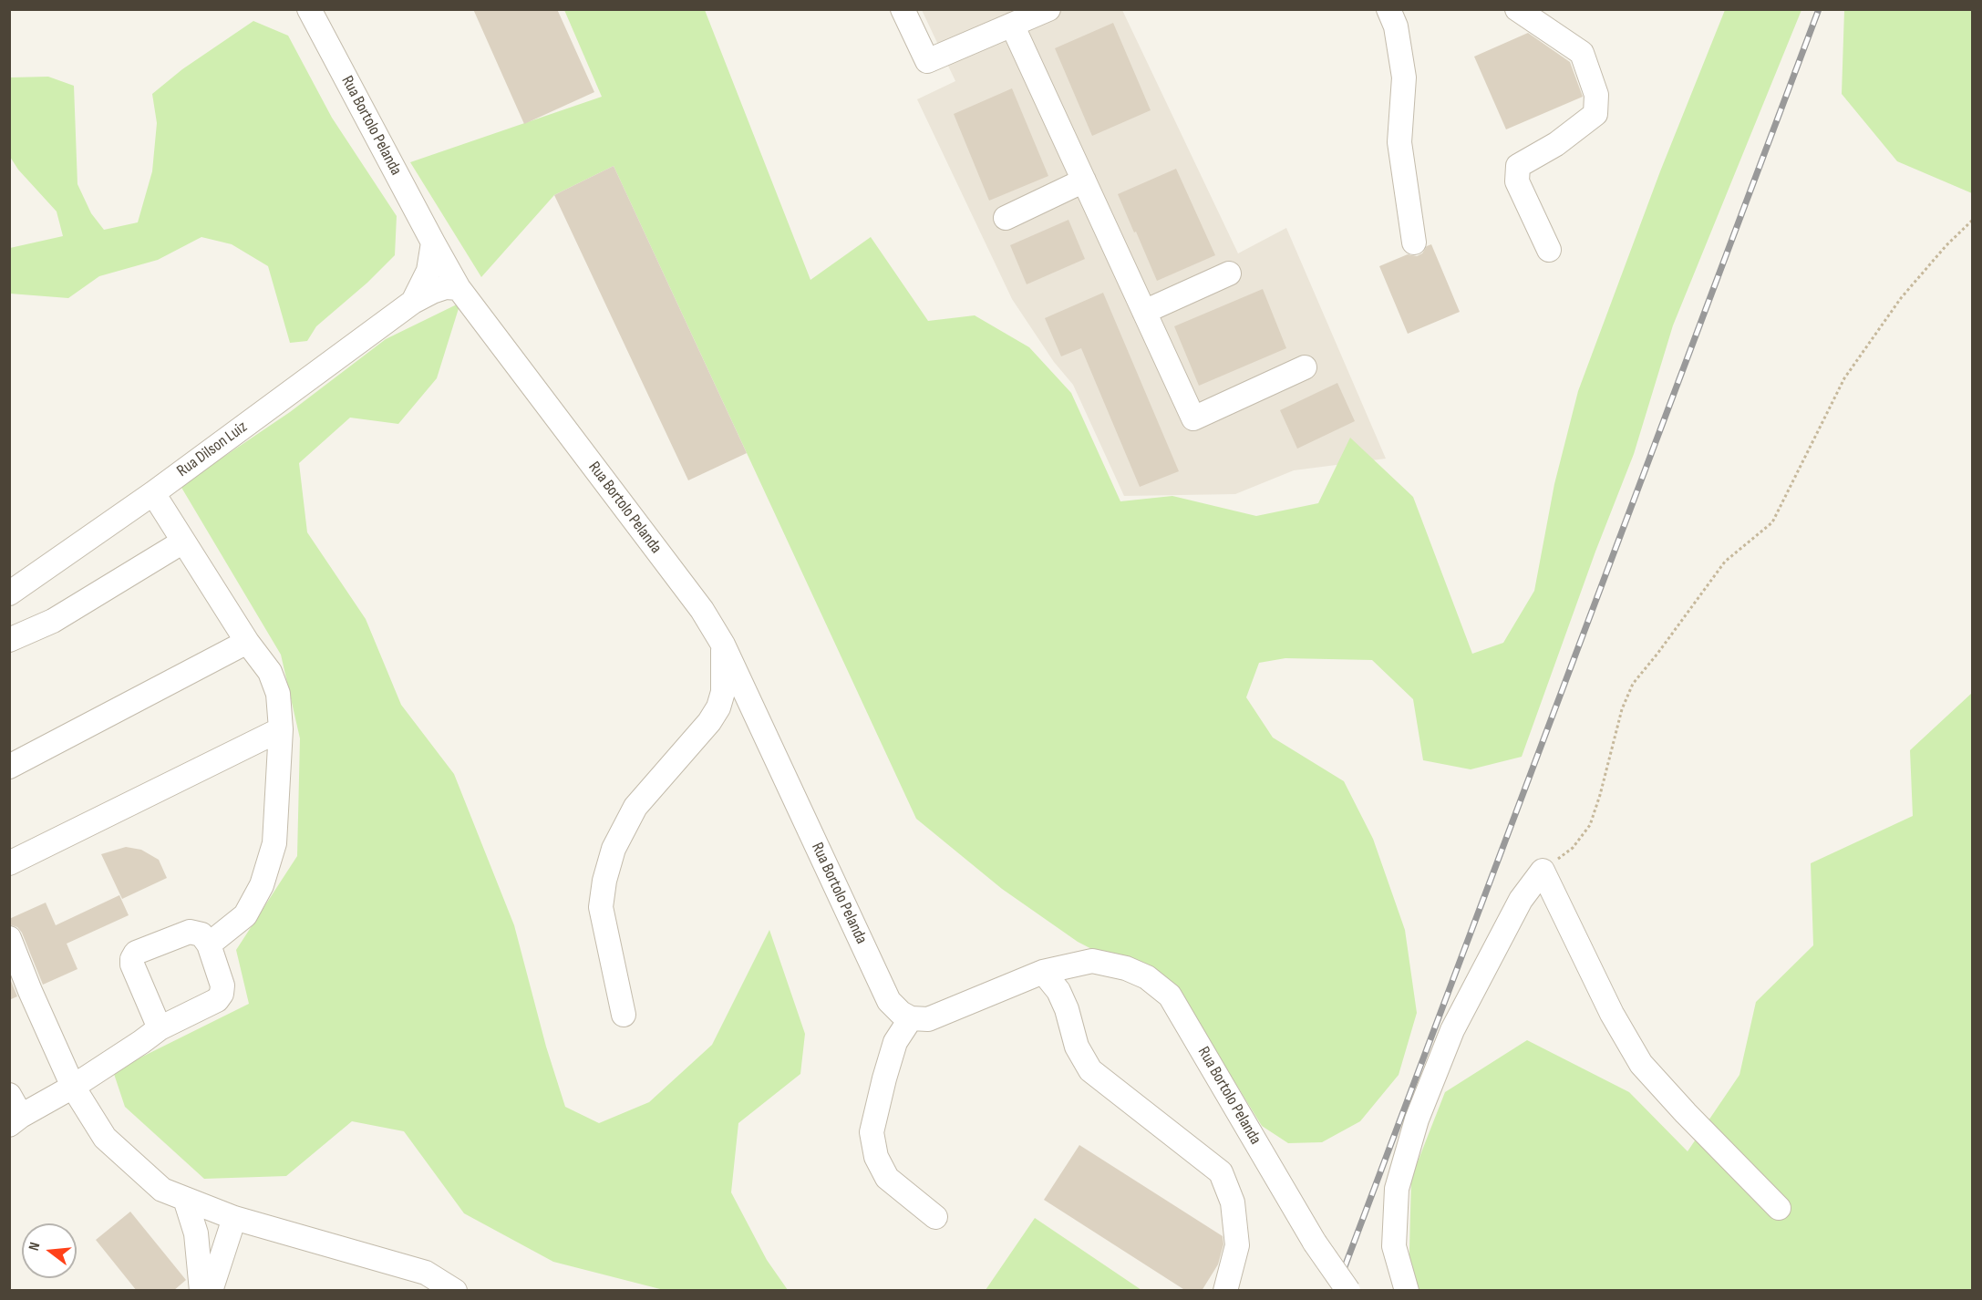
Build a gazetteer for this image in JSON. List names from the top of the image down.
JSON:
{
  "streets": {
    "street": ["Rua Bortolo Pelanda", "Rua Dilson Luiz"]
  },
  "crossings": [
    ["Rua Bortolo Pelanda", "Rua Dilson Luiz"]
  ],
  "north": "left"
}
